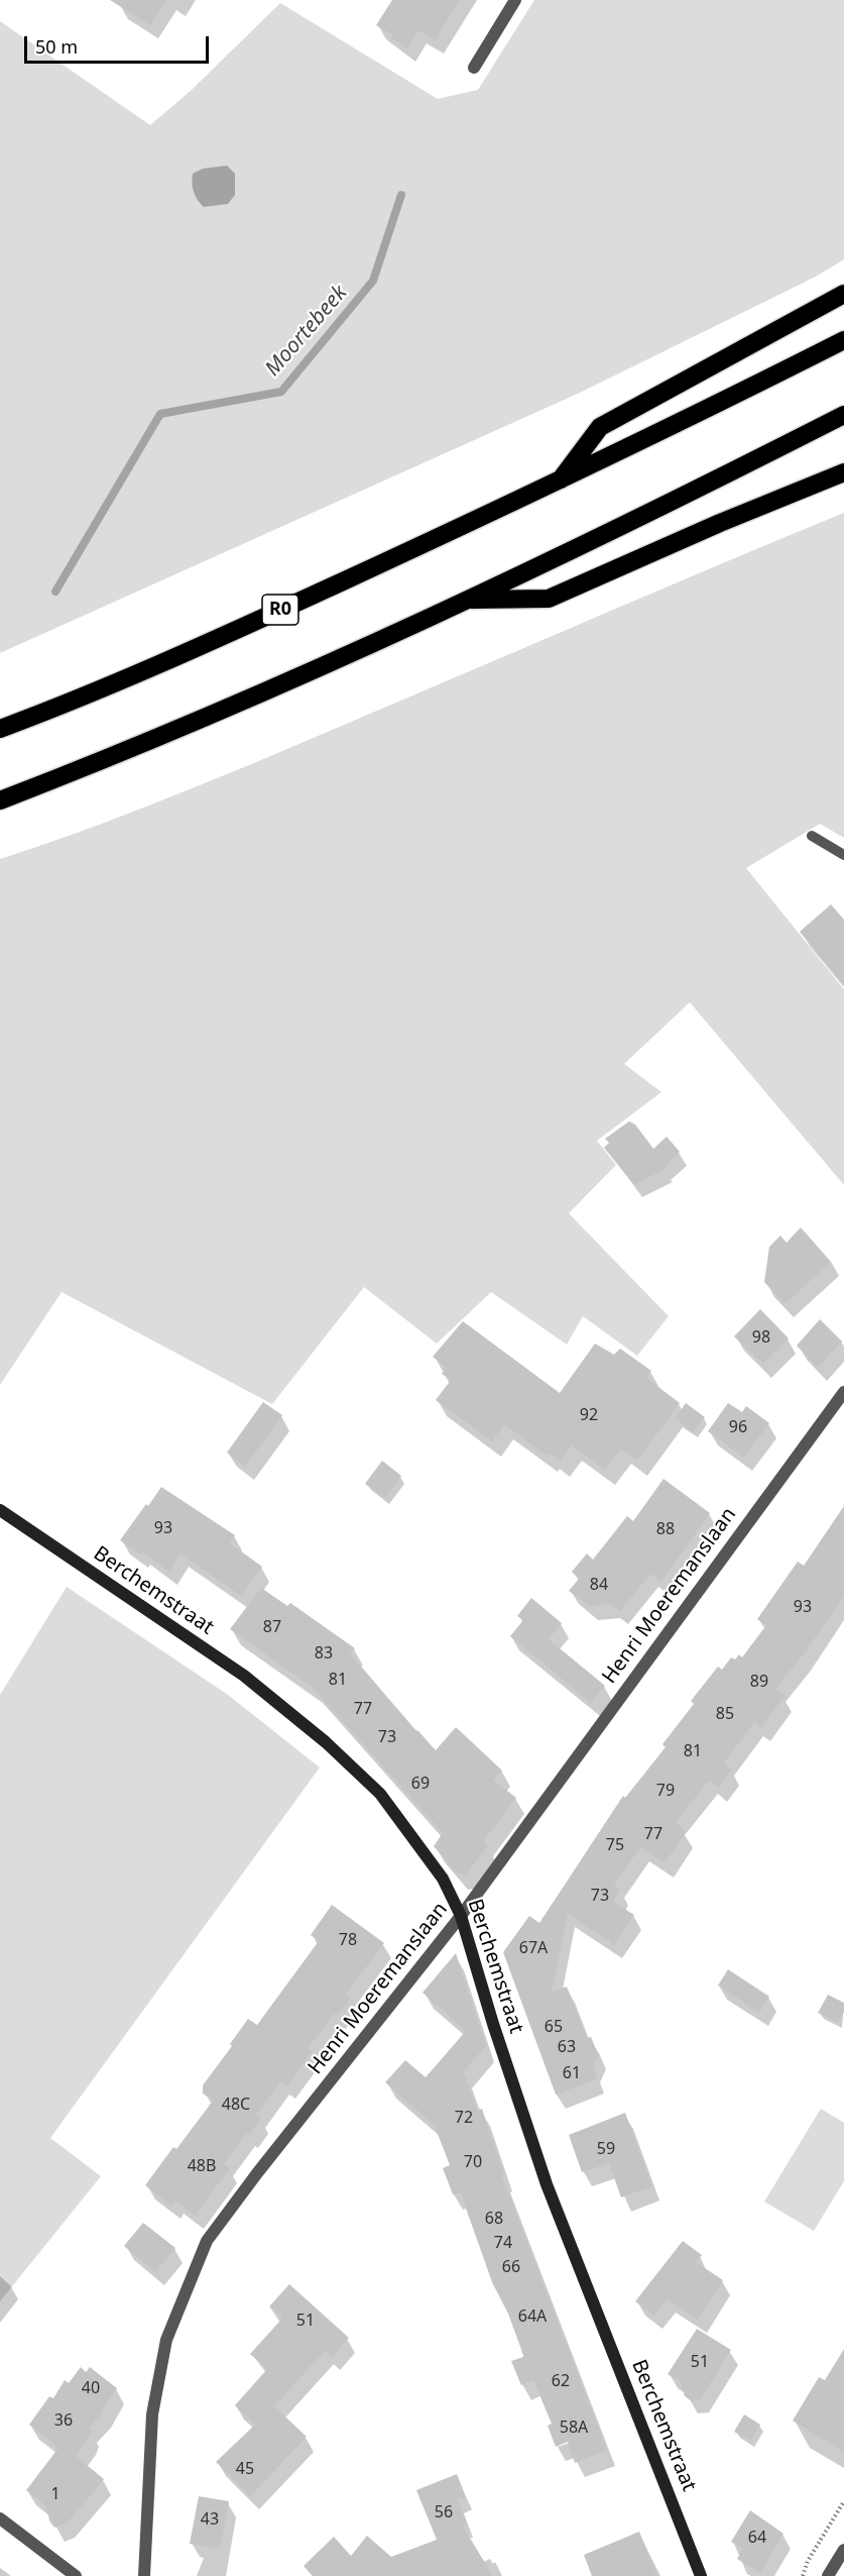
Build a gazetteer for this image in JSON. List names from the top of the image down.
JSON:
{
  "streets": {
    "highway": ["R0"],
    "street": ["Berchemstraat", "Henri Moeremanslaan"]
  },
  "crossings": [
    ["Berchemstraat", "Henri Moeremanslaan"]
  ],
  "water": ["Moortebeek"],
  "house_numbers": [
    "98",
    "92",
    "96",
    "93",
    "88",
    "84",
    "93",
    "87",
    "83",
    "81",
    "89",
    "77",
    "85",
    "73",
    "81",
    "69",
    "79",
    "77",
    "75",
    "73",
    "78",
    "67A",
    "65",
    "63",
    "61",
    "48C",
    "72",
    "59",
    "70",
    "48B",
    "68",
    "74",
    "66",
    "64A",
    "51",
    "51",
    "62",
    "40",
    "36",
    "58A",
    "45",
    "1",
    "56",
    "43",
    "64"
  ],
  "scale_bar": "50 m"
}
